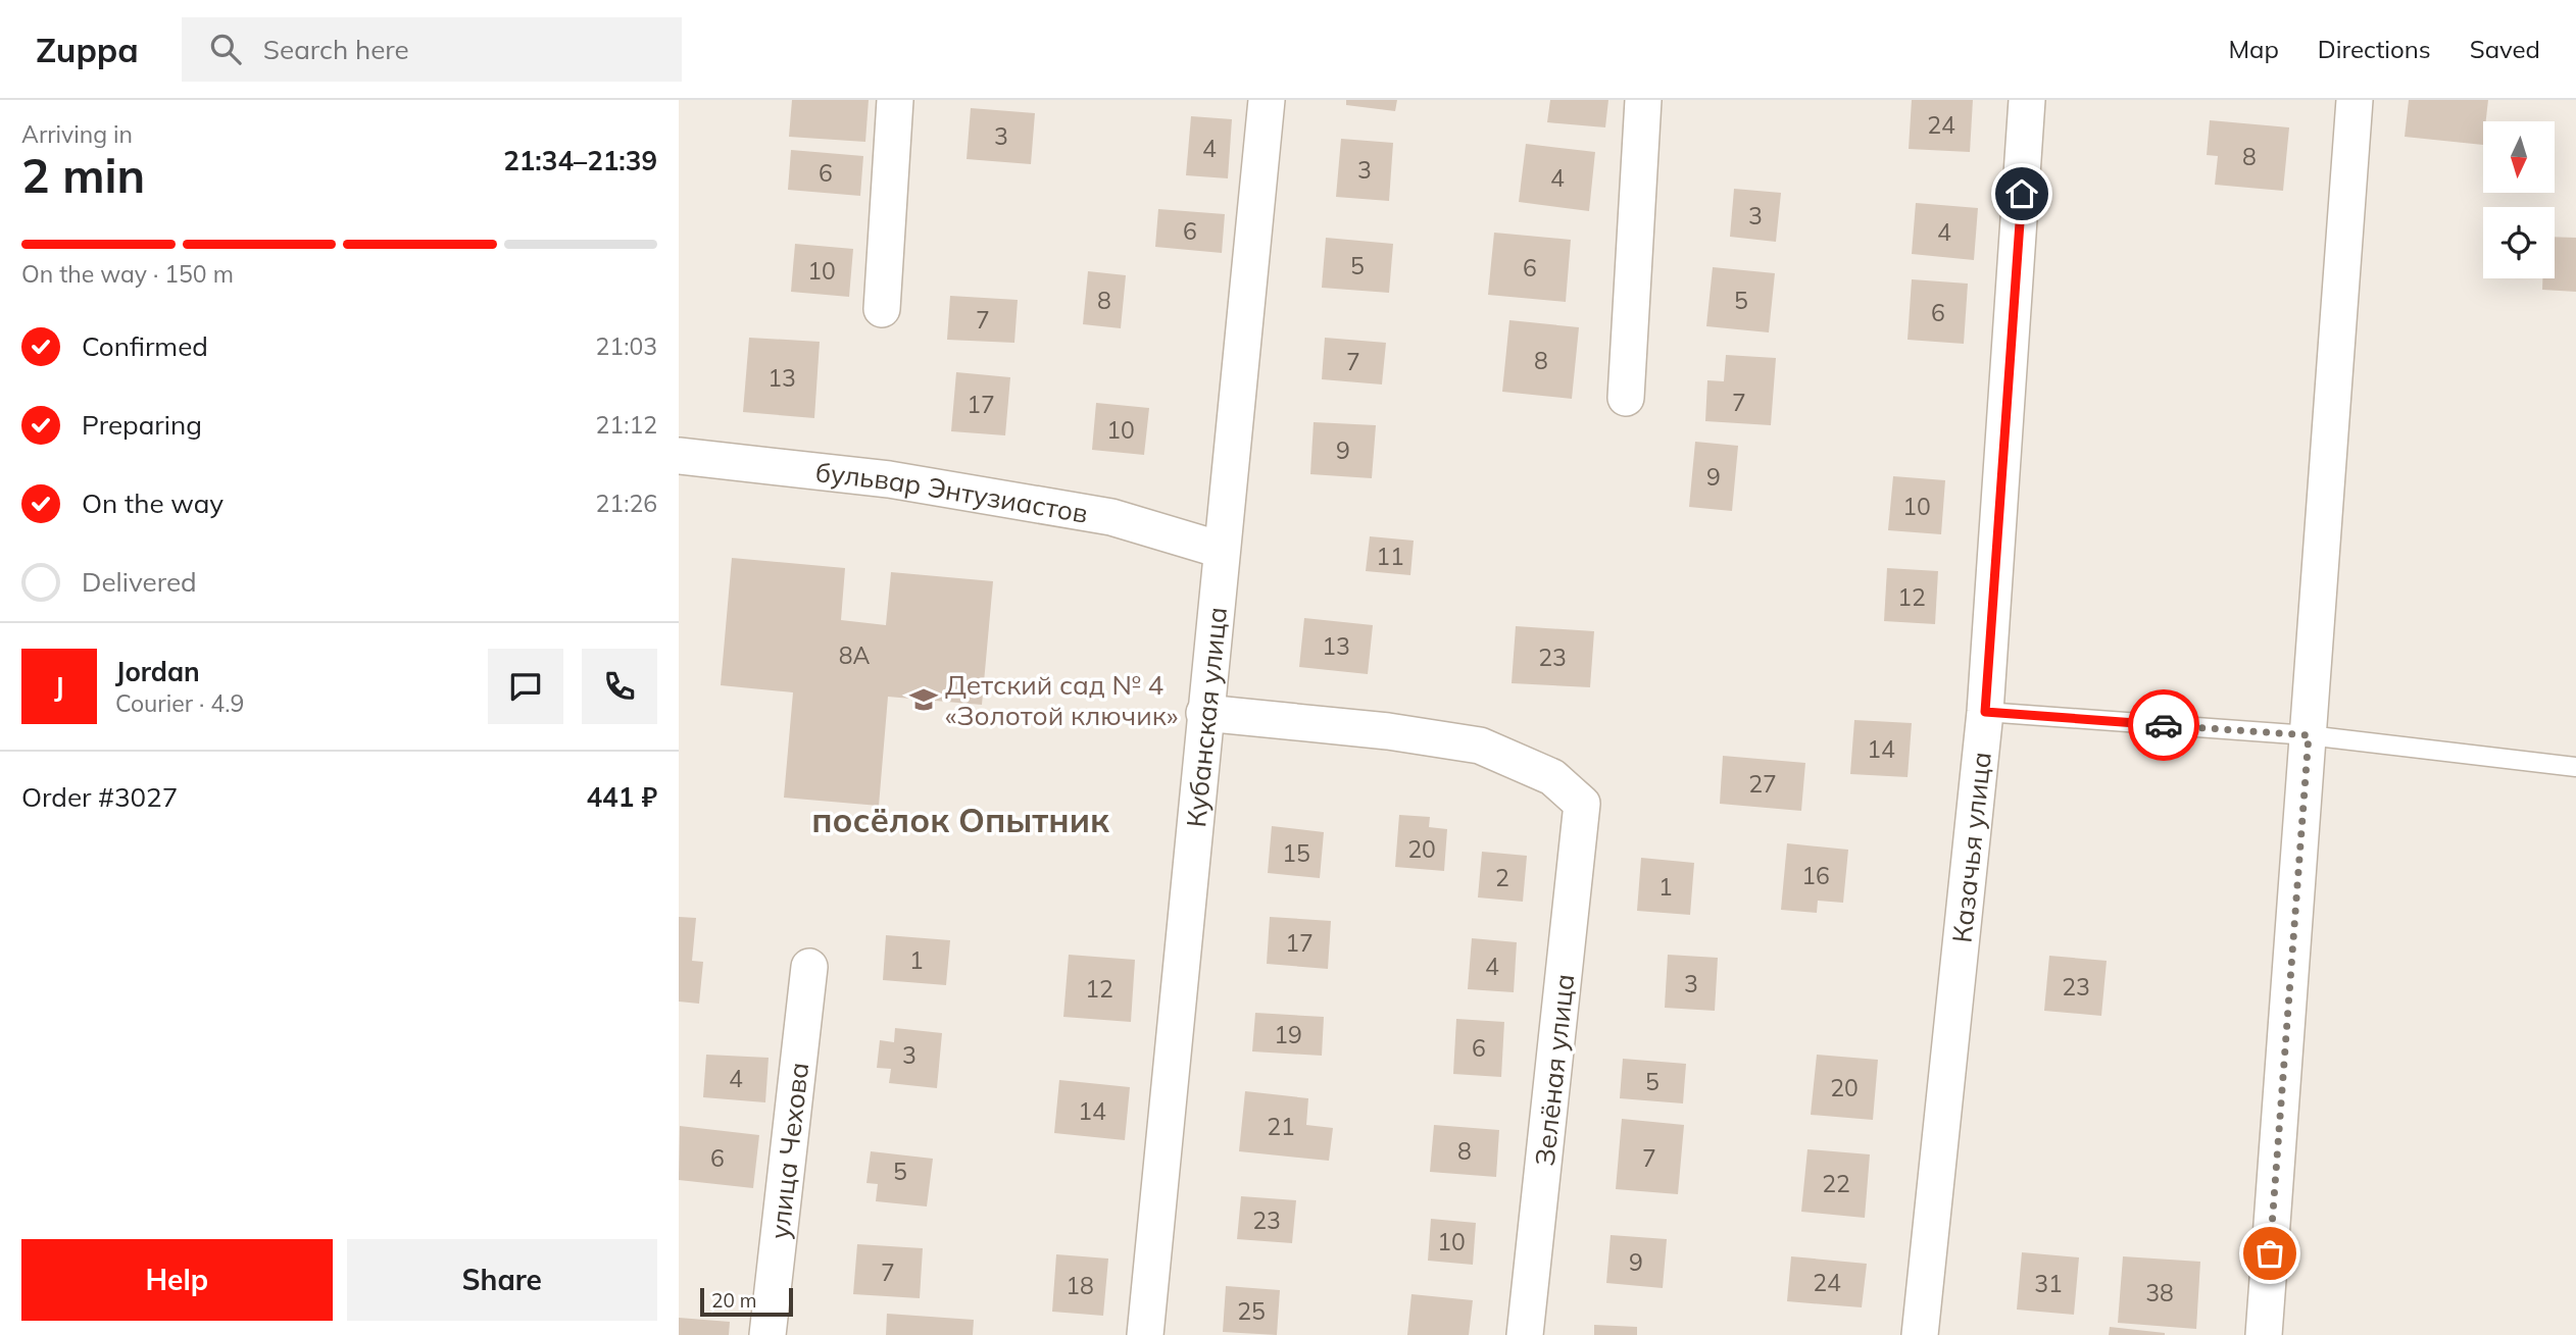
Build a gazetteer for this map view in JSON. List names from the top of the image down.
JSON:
{
  "streets": {
    "street": [
      "бульвар Энтузиастов",
      "Кубанская улица",
      "Казачья улица",
      "Зелёная улица",
      "улица Чехова"
    ]
  },
  "crossings": [
    ["бульвар Энтузиастов", "Кубанская улица"],
    ["Кубанская улица", "Зелёная улица"]
  ],
  "districts": ["посёлок Опытник"],
  "places": {
    "school or university": ["Детский сад № 4 «Золотой ключик»"]
  },
  "house_numbers": [
    "24",
    "3",
    "4",
    "8",
    "3",
    "6",
    "4",
    "3",
    "6",
    "4",
    "5",
    "6",
    "10",
    "8",
    "5",
    "6",
    "7",
    "8",
    "7",
    "13",
    "7",
    "17",
    "10",
    "9",
    "9",
    "10",
    "11",
    "12",
    "13",
    "8А",
    "23",
    "14",
    "27",
    "20",
    "15",
    "16",
    "2",
    "1",
    "17",
    "1",
    "4",
    "3",
    "23",
    "12",
    "19",
    "6",
    "3",
    "4",
    "5",
    "20",
    "14",
    "21",
    "8",
    "6",
    "7",
    "5",
    "22",
    "23",
    "10",
    "9",
    "7",
    "24",
    "31",
    "18",
    "38",
    "25"
  ],
  "scale_bar": "20 m",
  "north": "bottom",
  "page": {
    "header": "Zuppa",
    "search": "Search here",
    "nav": ["Map", "Directions", "Saved"],
    "heading": ["2 min", "Arriving in", "21:34–21:39"],
    "panel": [
      "Jordan",
      "Courier · 4.9",
      "Order #3027",
      "441 ₽"
    ],
    "bar": "On the way · 150 m",
    "list": [
      ["Confirmed", "21:03"],
      ["Preparing", "21:12"],
      ["On the way", "21:26"],
      "Delivered"
    ],
    "round": "J",
    "buttons": ["Help", "Share"],
    "scale": "20 m"
  }
}
